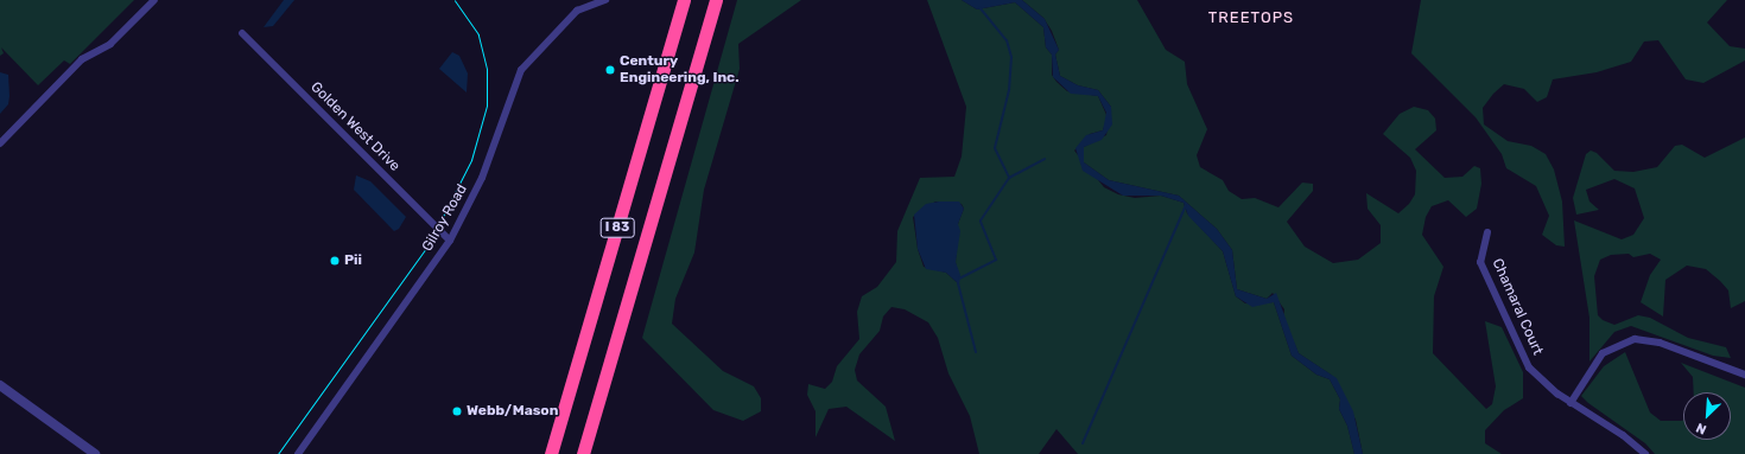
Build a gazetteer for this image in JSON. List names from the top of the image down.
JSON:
{
  "streets": {
    "highway": ["I 83"],
    "street": ["Golden West Drive", "Gilroy Road", "Chamaral Court"]
  },
  "crossings": [
    ["Golden West Drive", "Gilroy Road"]
  ],
  "districts": ["TREETOPS"],
  "places": ["Century Engineering, Inc.", "Pii", "Webb/Mason"],
  "north": "bottom left"
}
